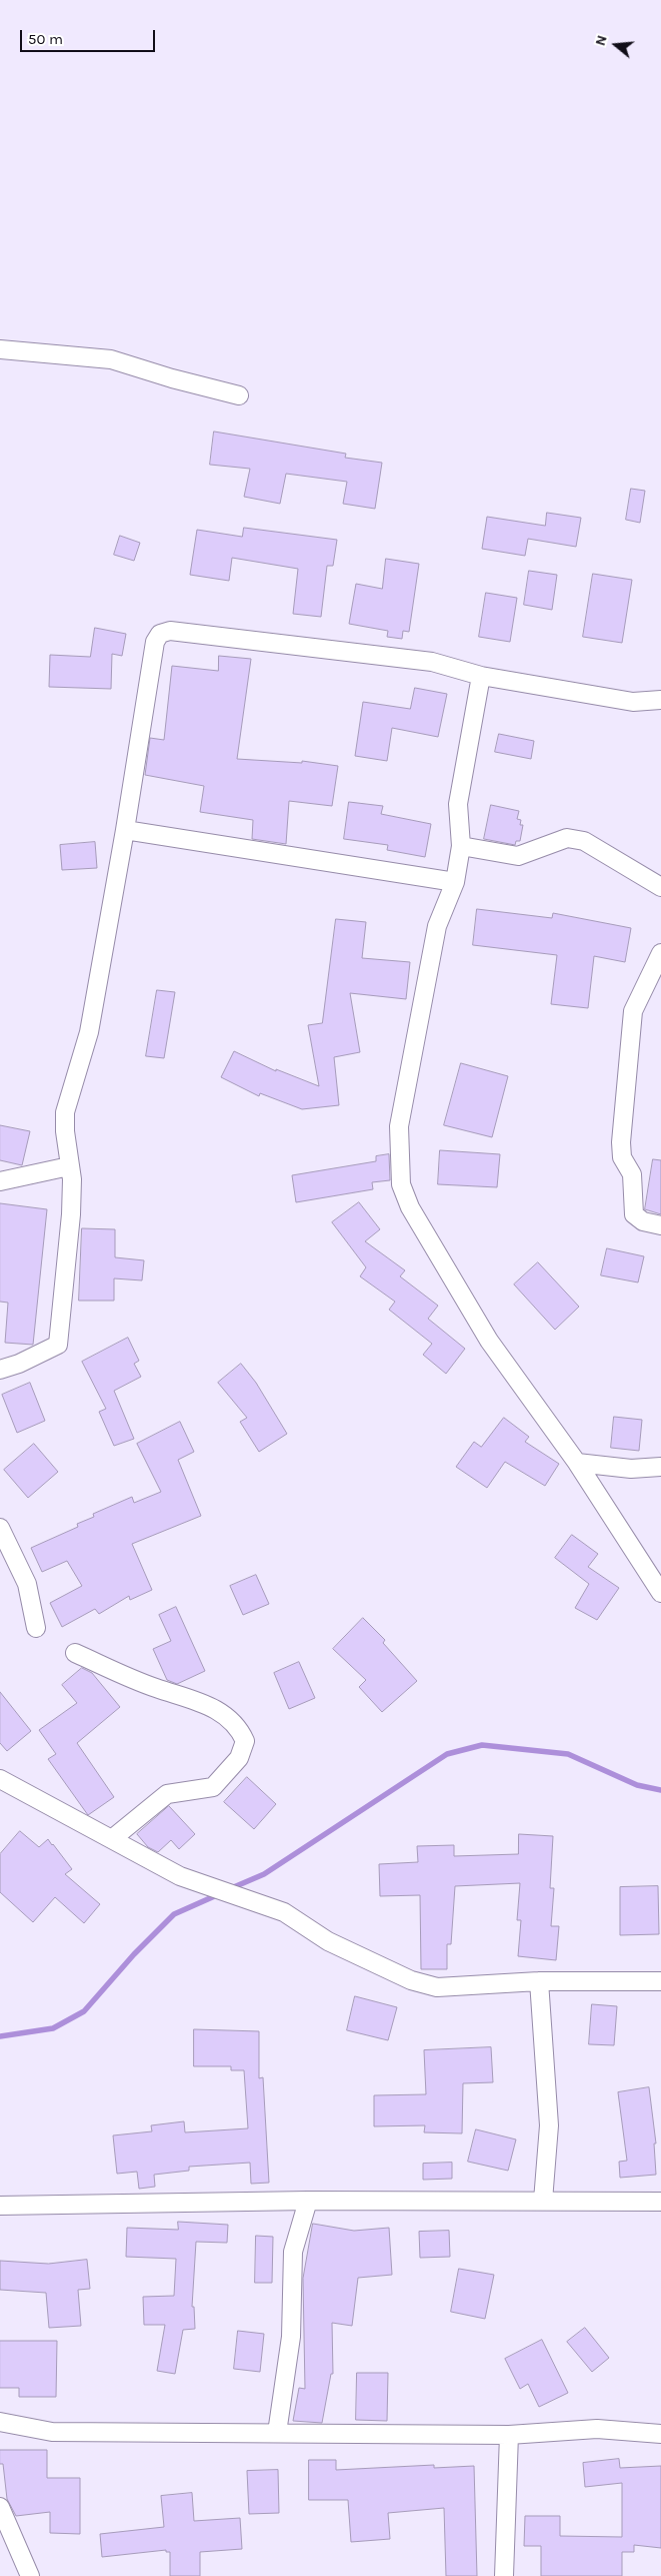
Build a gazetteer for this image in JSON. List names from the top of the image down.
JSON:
{
  "scale_bar": "50 m",
  "north": "left"
}
